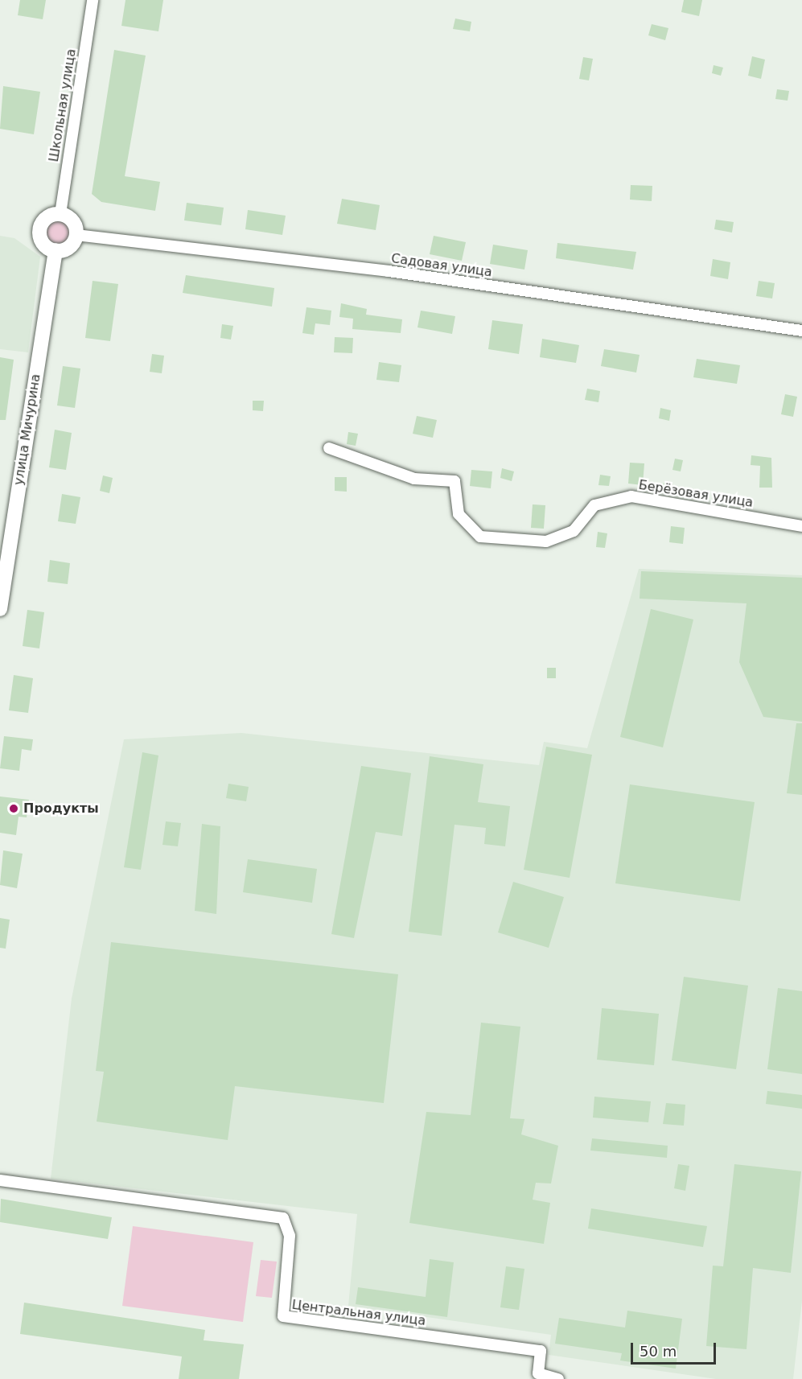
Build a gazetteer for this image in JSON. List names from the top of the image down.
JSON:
{
  "streets": {
    "street": [
      "Школьная улица",
      "Садовая улица",
      "улица Мичурина",
      "Берёзовая улица",
      "Центральная улица"
    ]
  },
  "crossings": [
    ["Школьная улица", "Садовая улица"],
    ["Школьная улица", "улица Мичурина"],
    ["Садовая улица", "улица Мичурина"]
  ],
  "places": ["Продукты"],
  "scale_bar": "50 m"
}
